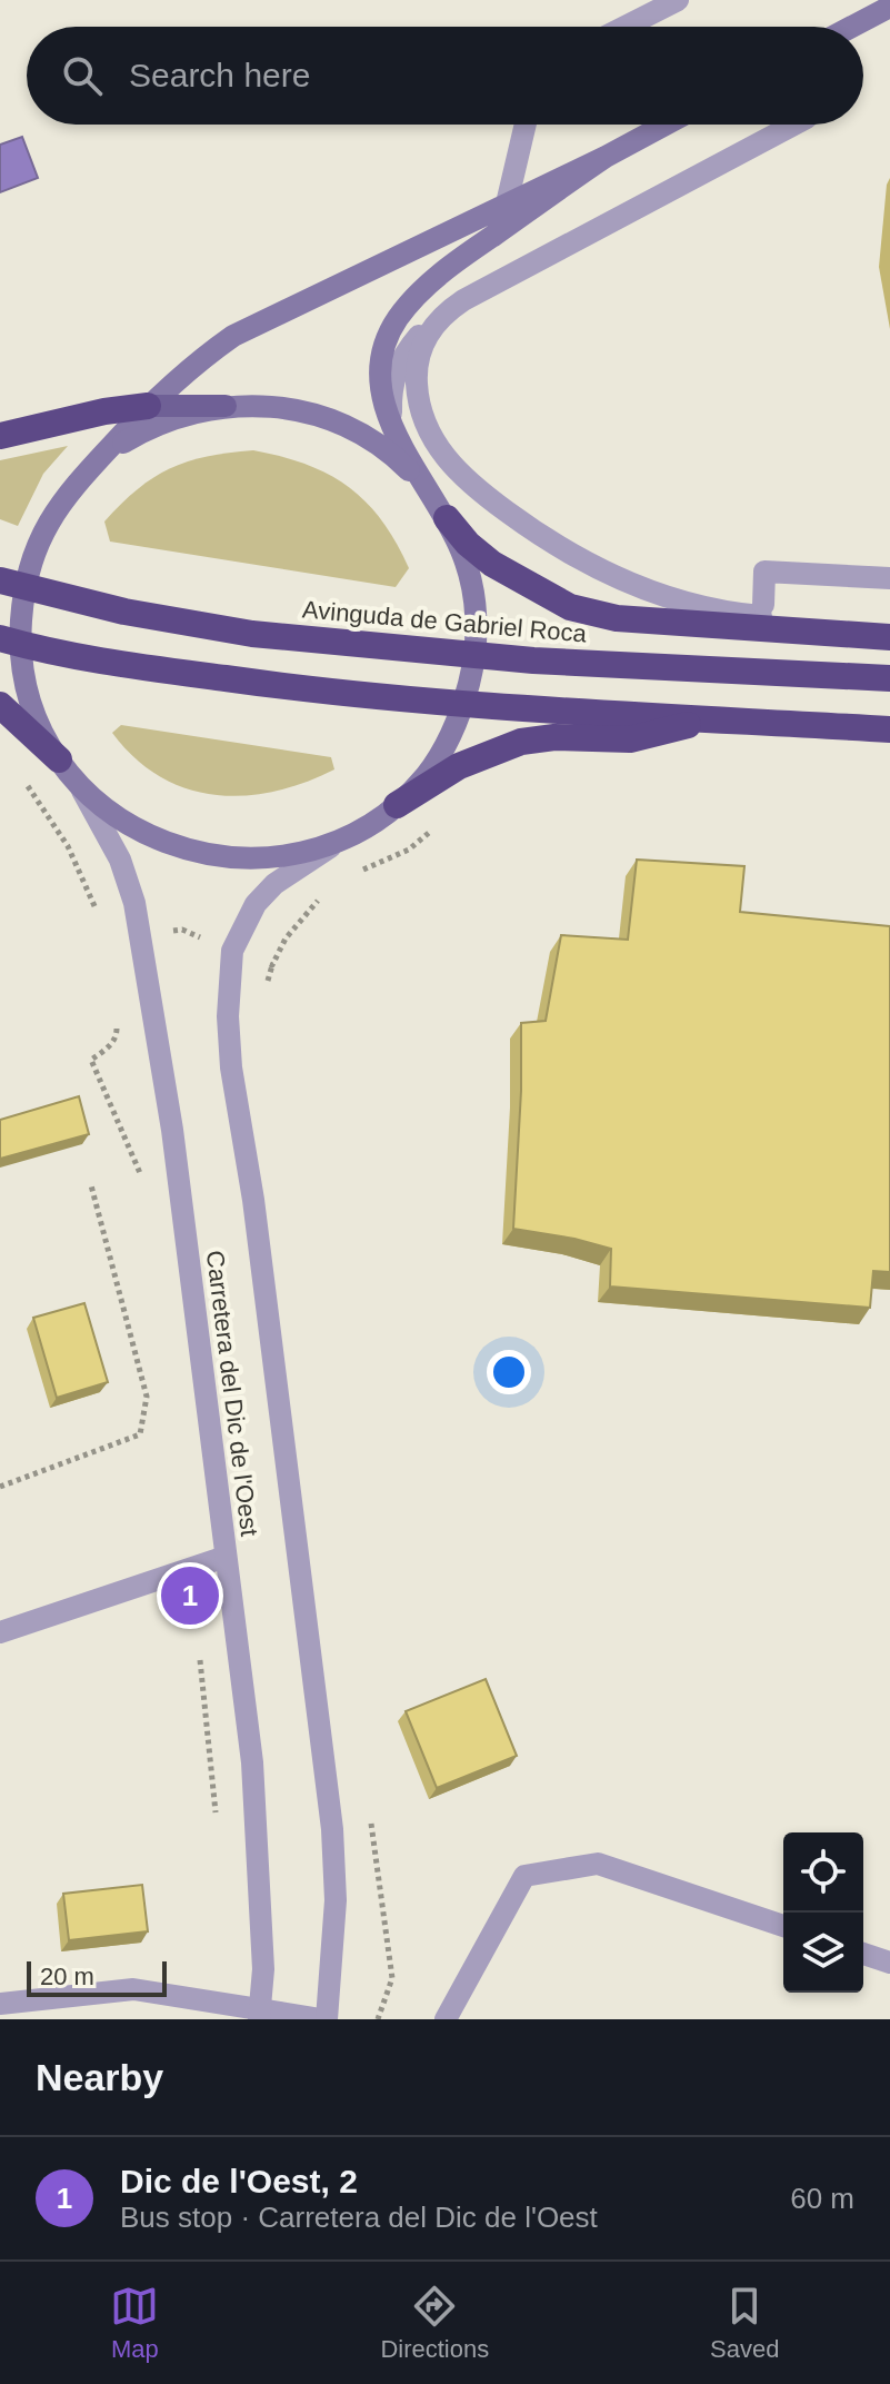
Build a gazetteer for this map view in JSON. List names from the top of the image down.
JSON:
{
  "streets": {
    "highway": ["Avinguda de Gabriel Roca"],
    "street": ["Carretera del Dic de l'Oest"]
  },
  "scale_bar": "20 m",
  "page": {
    "search": "Search here",
    "pins": "1",
    "scale": "20 m",
    "heading": "Nearby",
    "list": [
      {
        "mark": "1",
        "name": "Dic de l'Oest, 2",
        "note": "Bus stop · Carretera del Dic de l'Oest",
        "value": "60 m"
      }
    ],
    "nav": ["Map", "Directions", "Saved"]
  }
}
